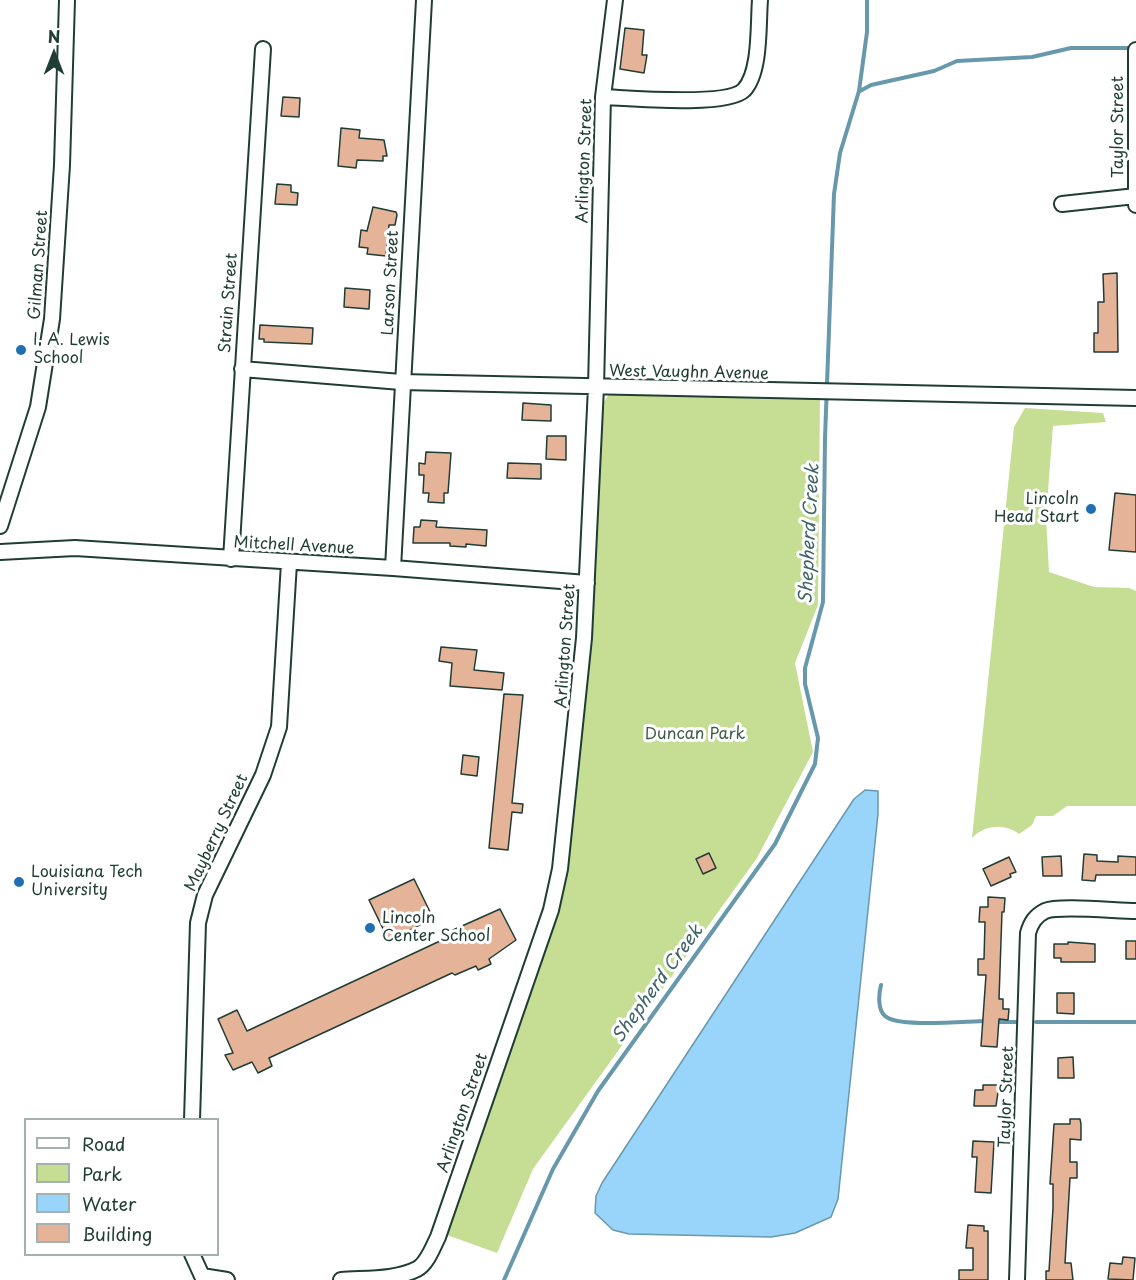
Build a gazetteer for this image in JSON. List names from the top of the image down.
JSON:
{
  "streets": {
    "street": [
      "Taylor Street",
      "Arlington Street",
      "Gilman Street",
      "Larson Street",
      "Strain Street",
      "West Vaughn Avenue",
      "Mitchell Avenue",
      "Mayberry Street"
    ]
  },
  "crossings": [
    ["Arlington Street", "West Vaughn Avenue"],
    ["Arlington Street", "Mitchell Avenue"],
    ["Larson Street", "West Vaughn Avenue"],
    ["Larson Street", "Mitchell Avenue"],
    ["Strain Street", "West Vaughn Avenue"],
    ["Strain Street", "Mitchell Avenue"],
    ["Mitchell Avenue", "Mayberry Street"]
  ],
  "water": ["Shepherd Creek"],
  "parks": ["Duncan Park"],
  "places": [
    "I. A. Lewis School",
    "Lincoln Head Start",
    "Louisiana Tech University",
    "Lincoln Center School"
  ],
  "legend": [
    "Road",
    "Park",
    "Water",
    "Building"
  ],
  "north": "top"
}
